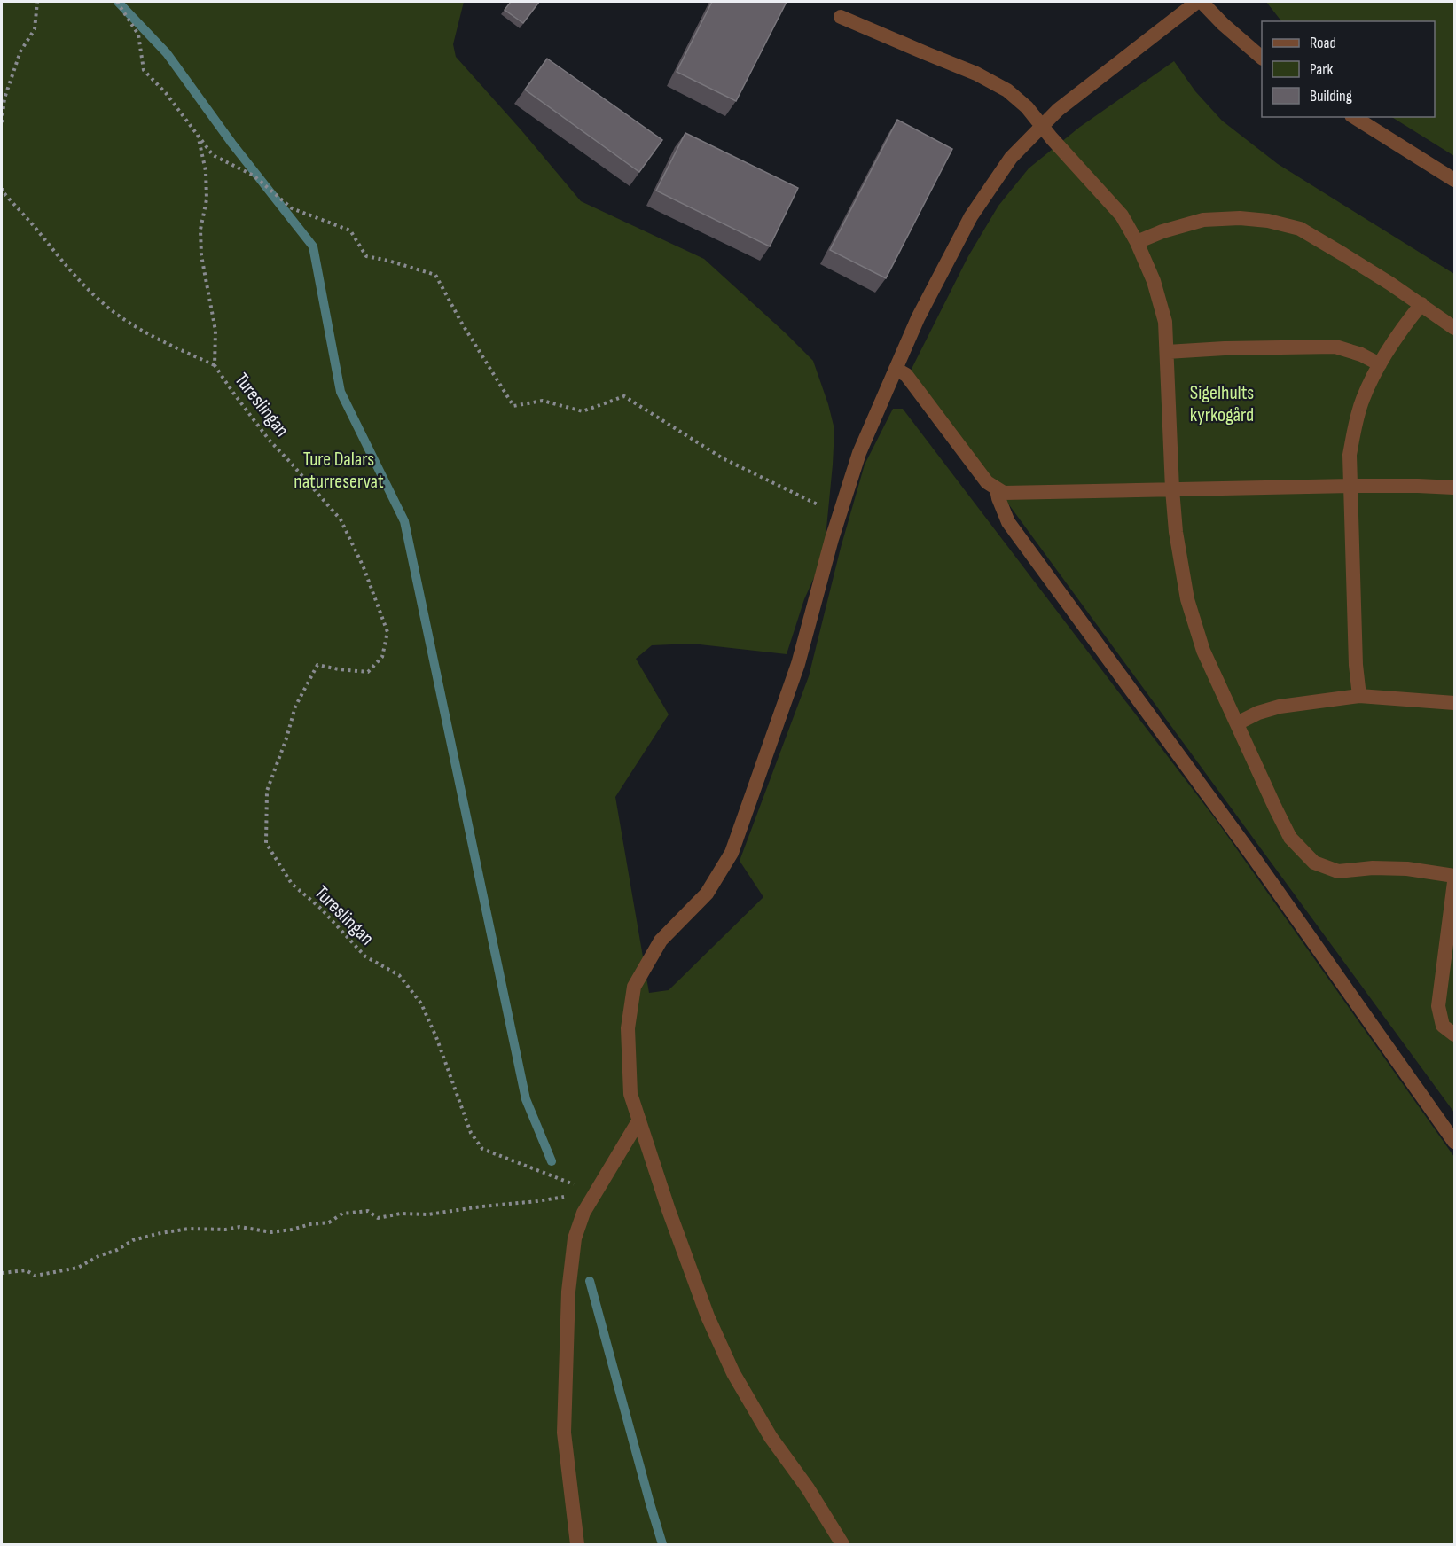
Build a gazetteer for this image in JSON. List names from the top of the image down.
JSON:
{
  "streets": {
    "path": ["Tureslingan"]
  },
  "parks": ["Sigelhults kyrkogård", "Ture Dalars naturreservat"],
  "legend": ["Road", "Park", "Building"]
}
